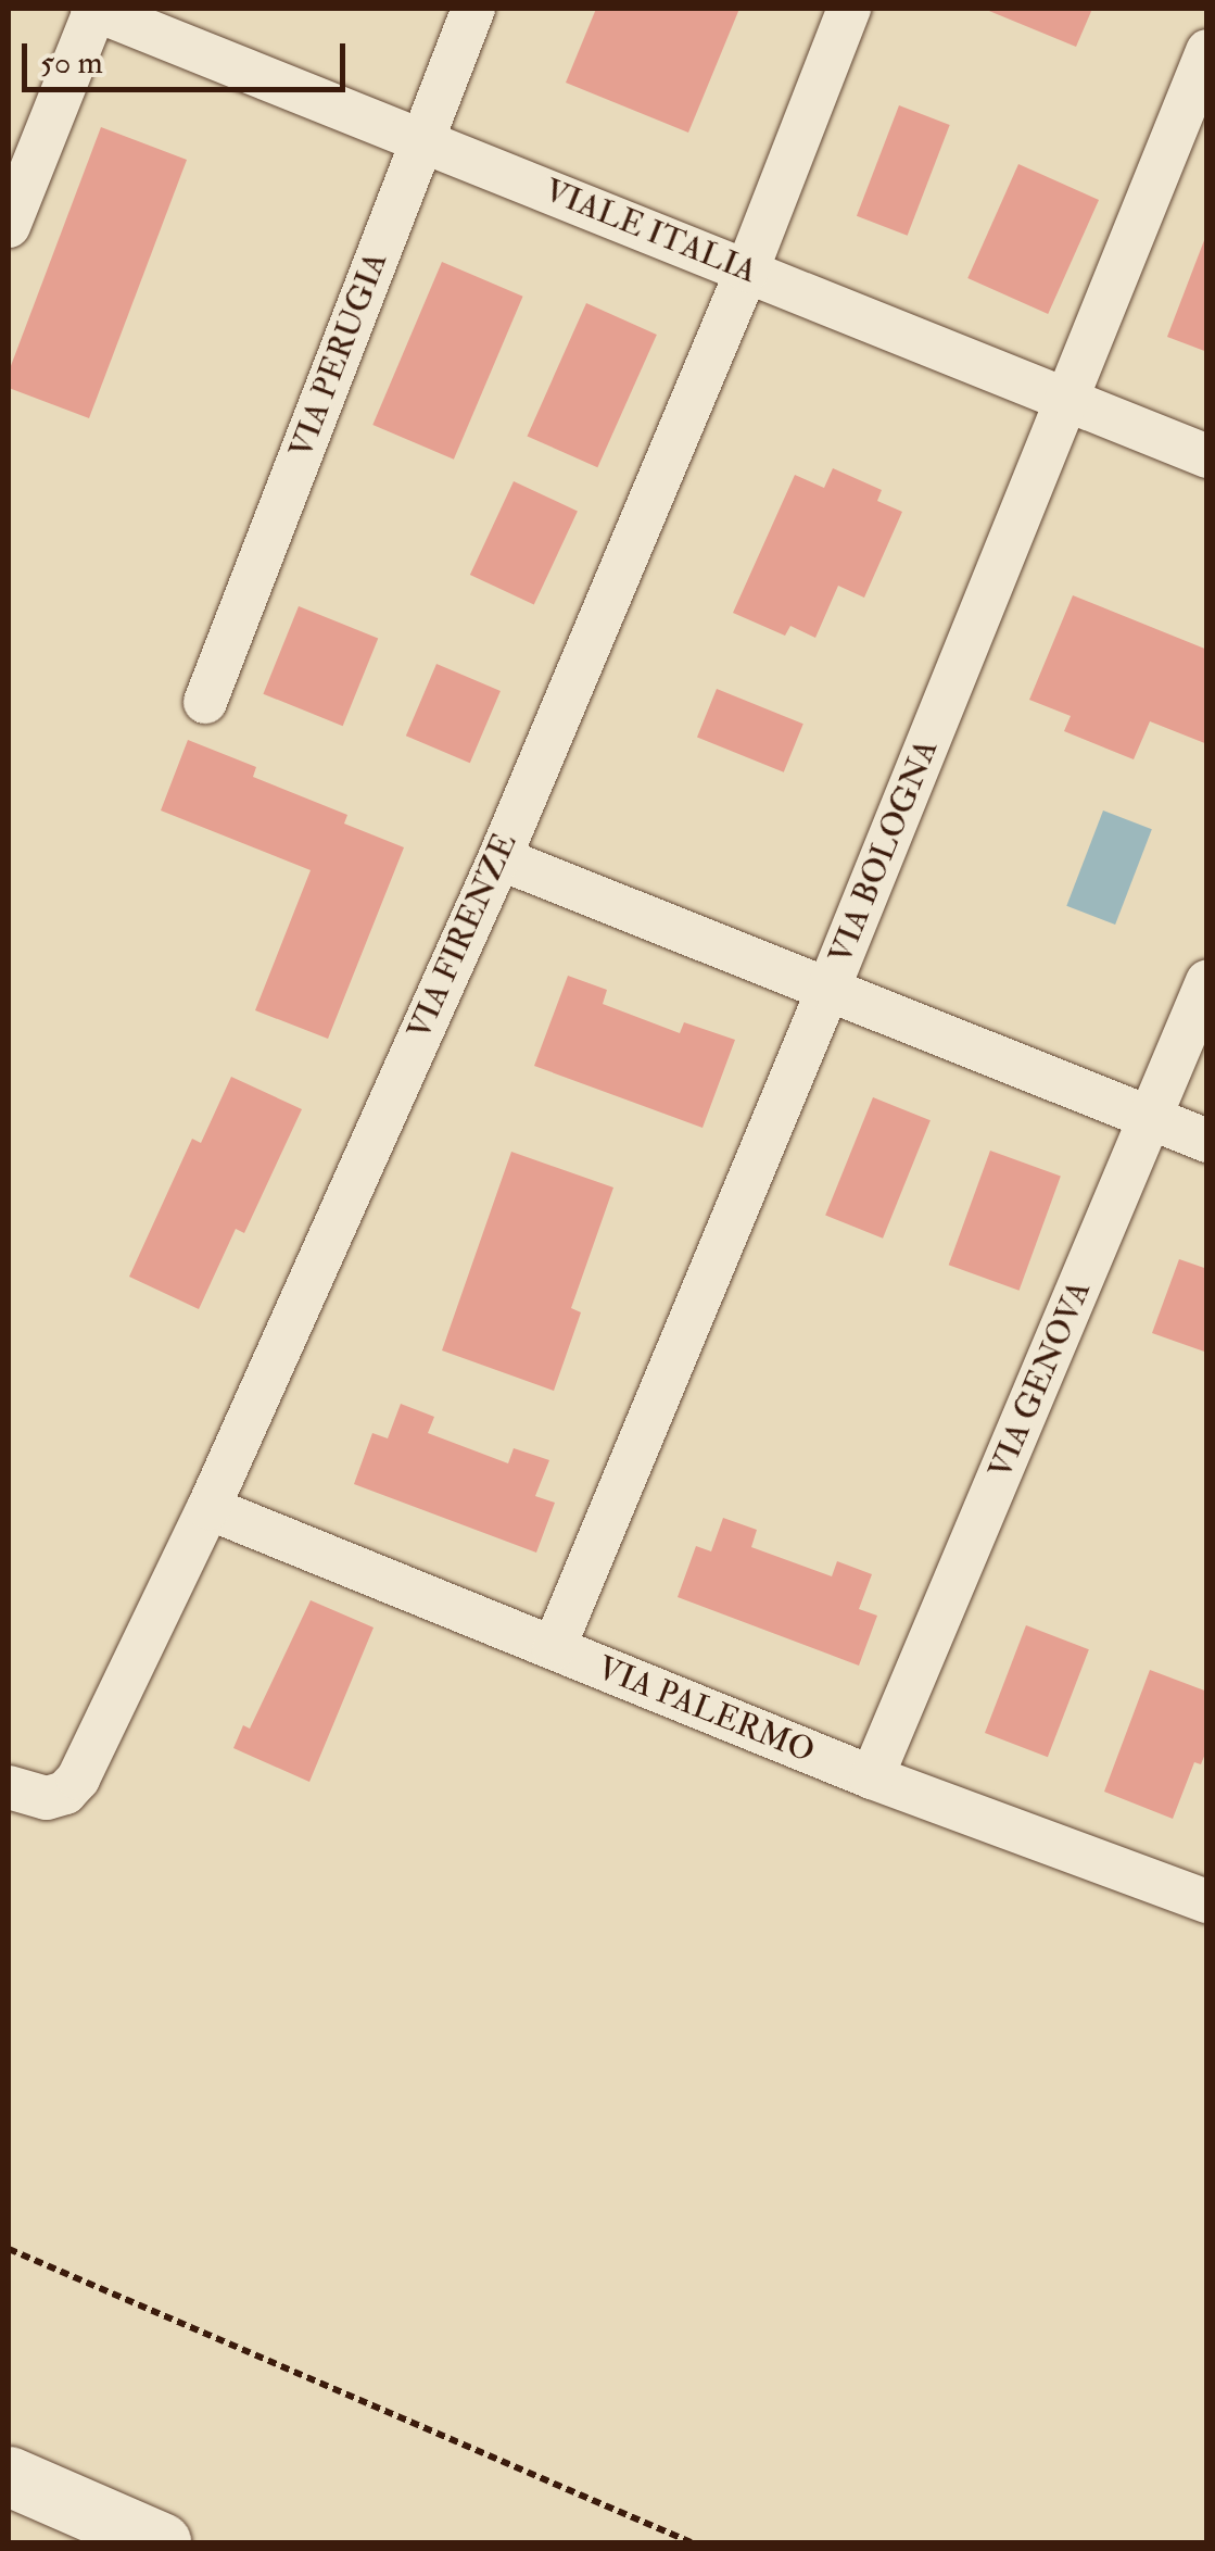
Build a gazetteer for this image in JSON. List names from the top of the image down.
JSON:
{
  "streets": {
    "street": [
      "VIALE ITALIA",
      "VIA PERUGIA",
      "VIA BOLOGNA",
      "VIA FIRENZE",
      "VIA GENOVA",
      "VIA PALERMO"
    ]
  },
  "crossings": [
    ["VIALE ITALIA", "VIA PERUGIA"],
    ["VIALE ITALIA", "VIA BOLOGNA"],
    ["VIALE ITALIA", "VIA FIRENZE"],
    ["VIA BOLOGNA", "VIA PALERMO"],
    ["VIA FIRENZE", "VIA PALERMO"],
    ["VIA GENOVA", "VIA PALERMO"]
  ],
  "scale_bar": "50 m"
}
